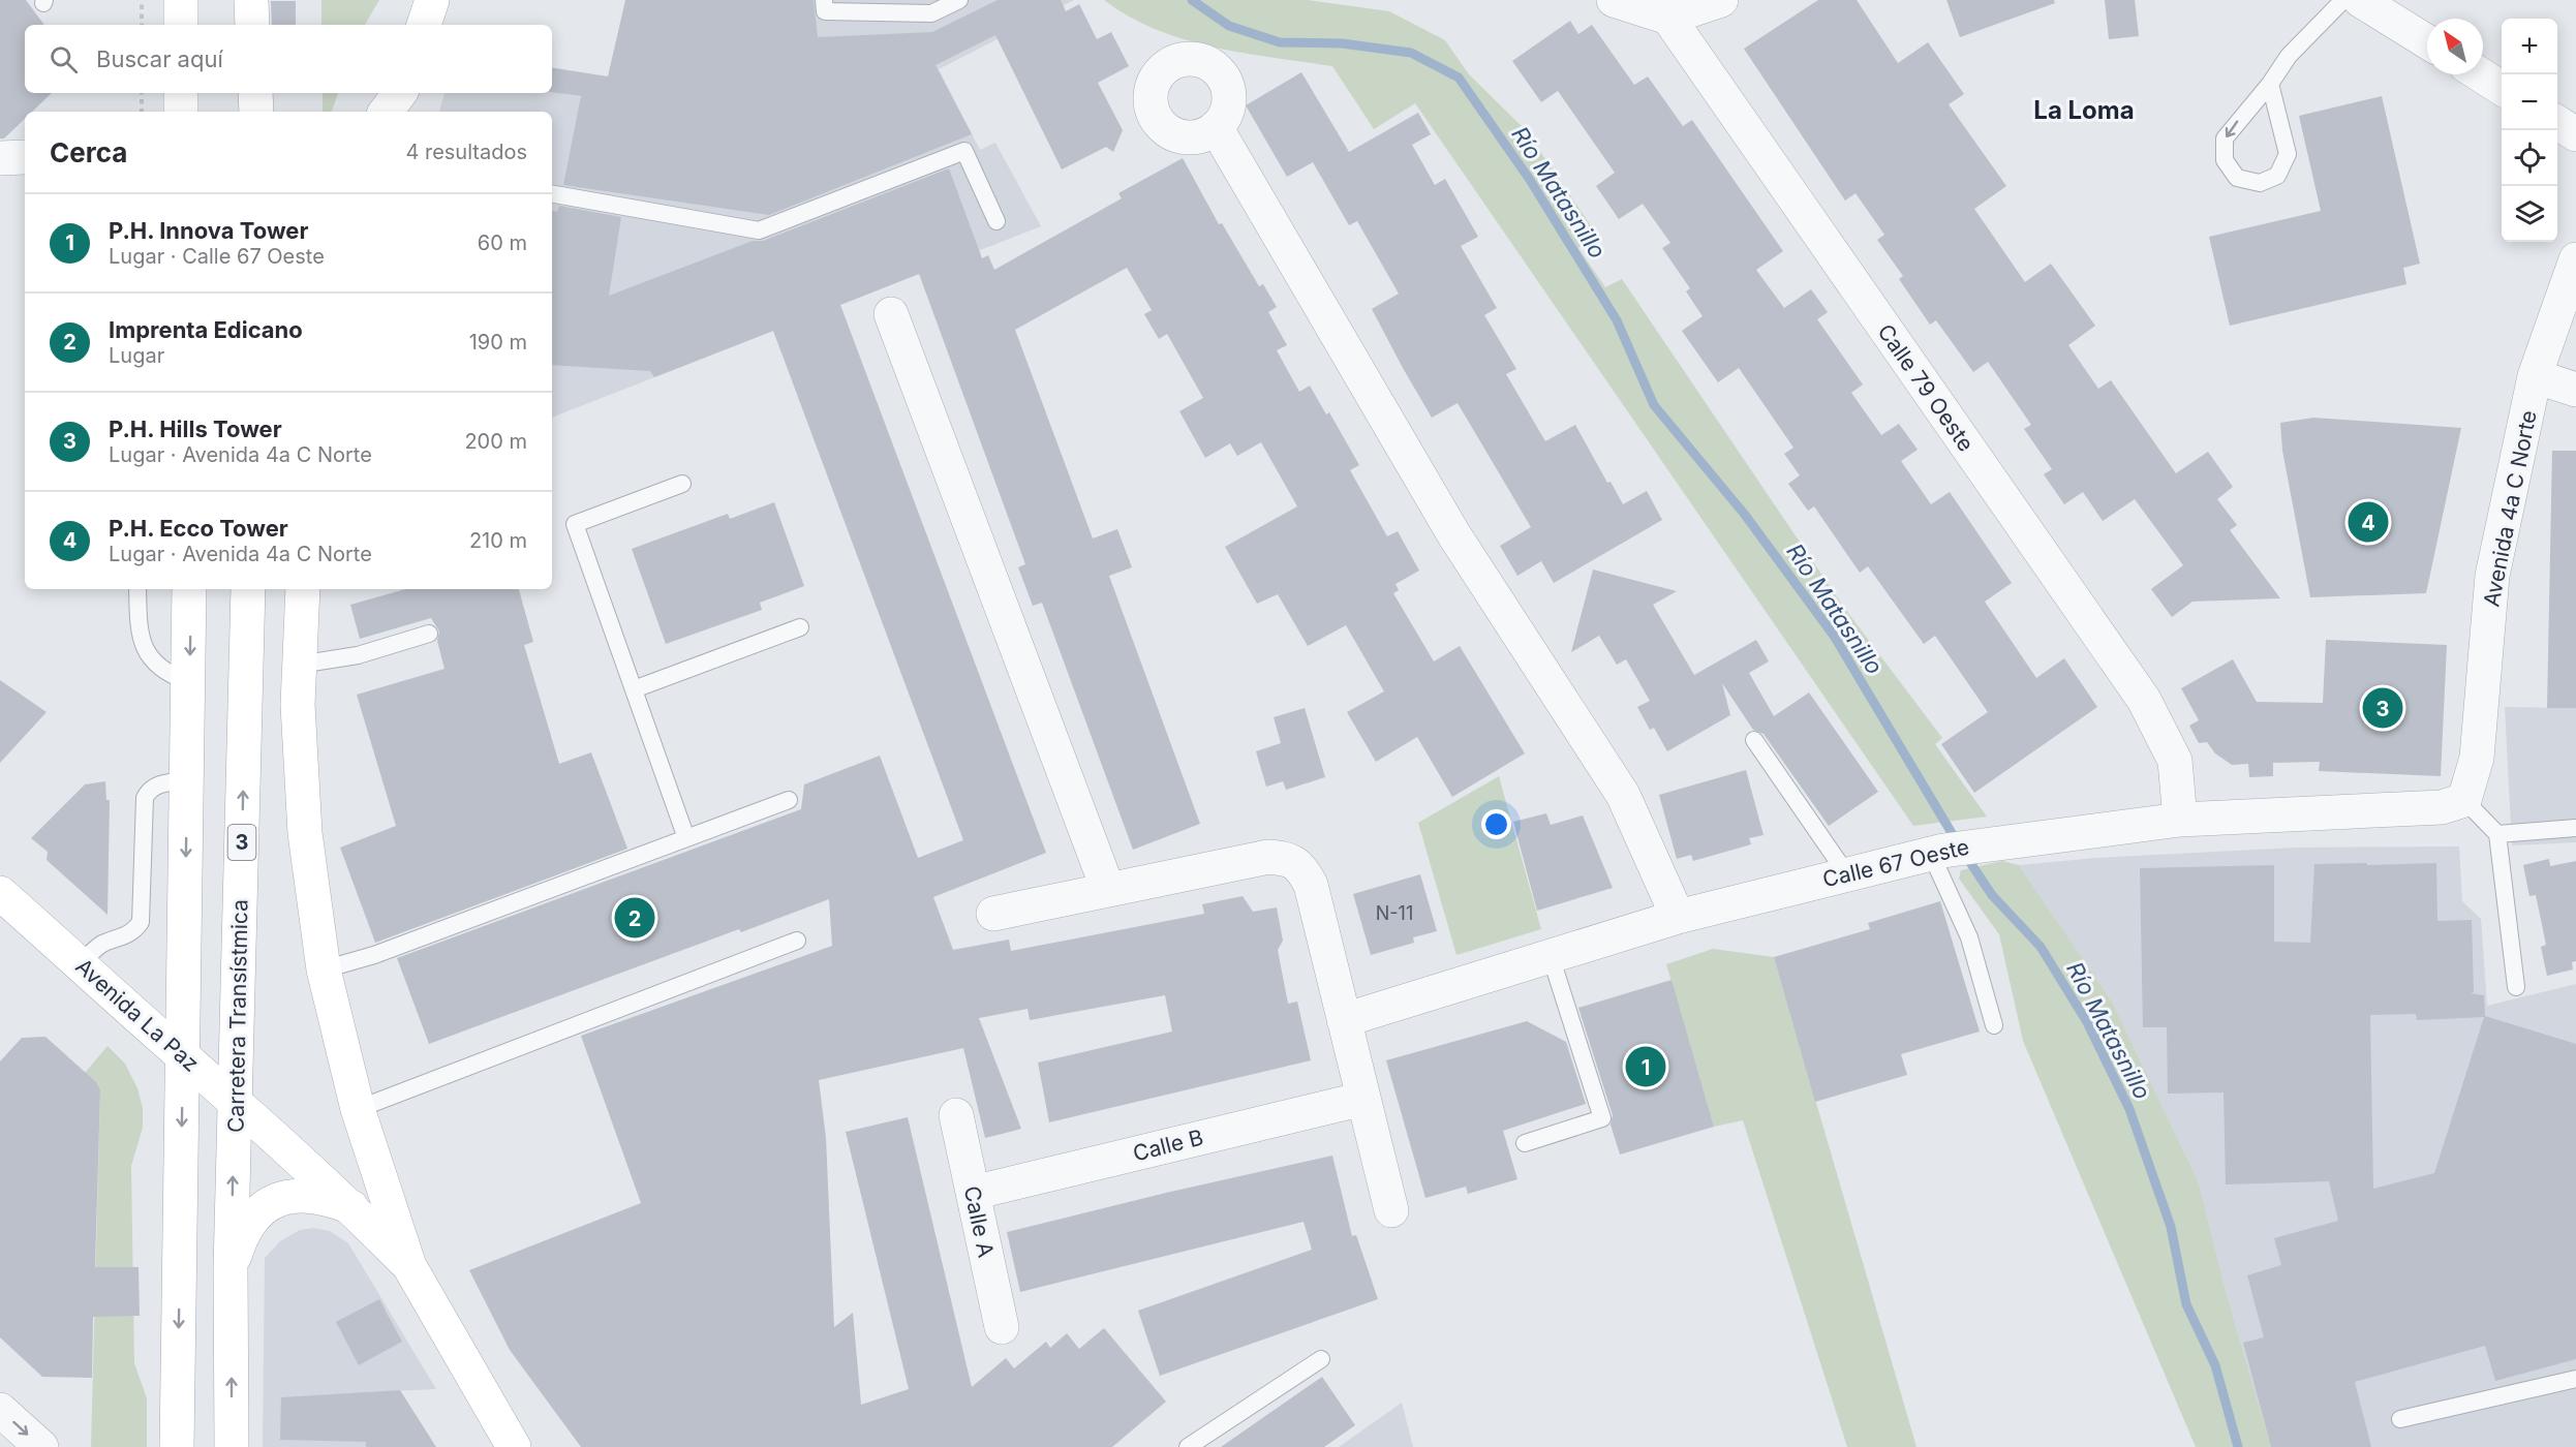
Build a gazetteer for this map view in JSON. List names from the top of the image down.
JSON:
{
  "streets": {
    "main road": ["3", "Avenida La Paz", "Carretera Transístmica"],
    "street": [
      "Calle 79 Oeste",
      "Avenida 4a C Norte",
      "Calle 67 Oeste",
      "Calle B",
      "Calle A"
    ]
  },
  "crossings": [
    ["Calle 79 Oeste", "Calle 67 Oeste"],
    ["Avenida 4a C Norte", "Calle 67 Oeste"],
    ["Avenida La Paz", "Carretera Transístmica"],
    ["Calle B", "Calle A"]
  ],
  "districts": ["La Loma"],
  "water": ["Río Matasnillo"],
  "house_numbers": ["N-11"],
  "north": "top left",
  "page": {
    "map_buttons": ["+", "−"],
    "search": "Buscar aquí",
    "heading": ["Cerca", "4 resultados"],
    "list": [
      {
        "mark": "1",
        "name": "P.H. Innova Tower",
        "note": "Lugar · Calle 67 Oeste",
        "value": "60 m"
      },
      {
        "mark": "2",
        "name": "Imprenta Edicano",
        "note": "Lugar",
        "value": "190 m"
      },
      {
        "mark": "3",
        "name": "P.H. Hills Tower",
        "note": "Lugar · Avenida 4a C Norte",
        "value": "200 m"
      },
      {
        "mark": "4",
        "name": "P.H. Ecco Tower",
        "note": "Lugar · Avenida 4a C Norte",
        "value": "210 m"
      }
    ],
    "pins": [
      "4",
      "3",
      "2",
      "1"
    ]
  }
}
